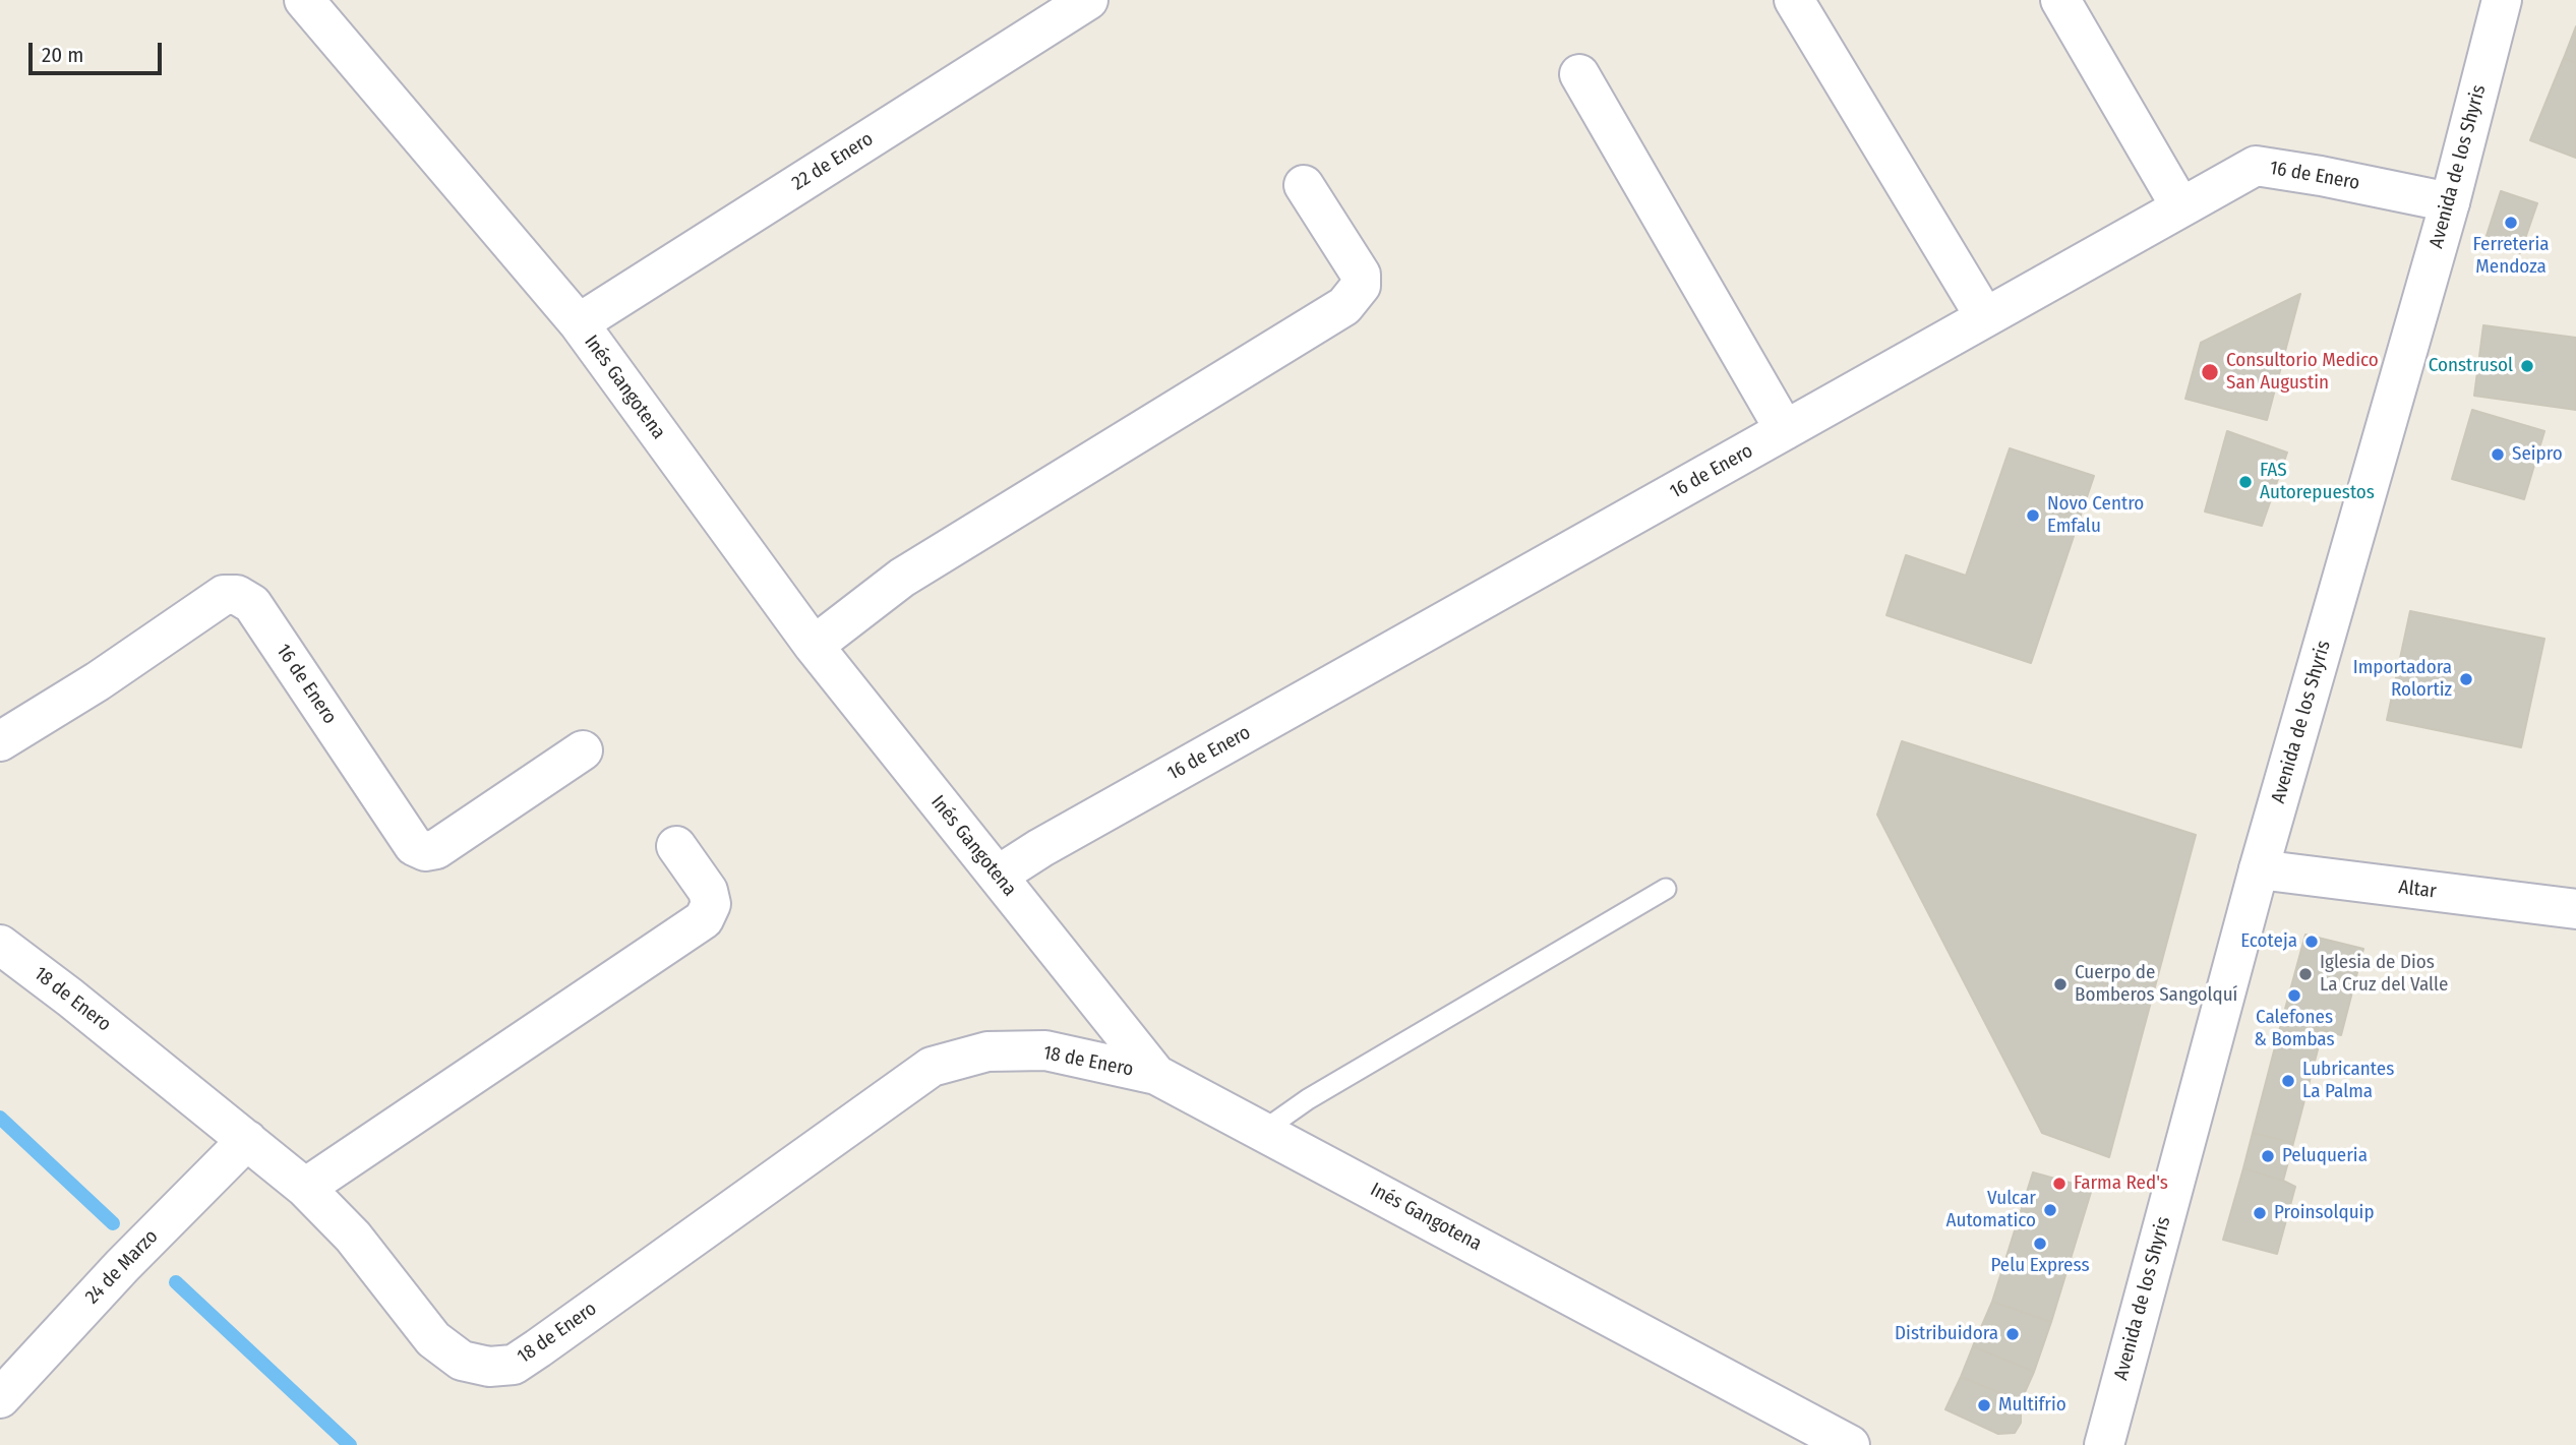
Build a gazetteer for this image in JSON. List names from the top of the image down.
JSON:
{
  "streets": {
    "street": [
      "22 de Enero",
      "Avenida de los Shyris",
      "16 de Enero",
      "Inés Gangotena",
      "Altar",
      "18 de Enero",
      "24 de Marzo"
    ]
  },
  "crossings": [
    ["22 de Enero", "Inés Gangotena"],
    ["Avenida de los Shyris", "16 de Enero"],
    ["Avenida de los Shyris", "Altar"],
    ["16 de Enero", "Inés Gangotena"],
    ["Inés Gangotena", "18 de Enero"],
    ["18 de Enero", "24 de Marzo"]
  ],
  "places": [
    "Ferreteria Mendoza",
    "Construsol",
    "Consultorio Medico San Augustin",
    "Seipro",
    "FAS Autorepuestos",
    "Novo Centro Emfalu",
    "Importadora Rolortiz",
    "Ecoteja",
    "Iglesia de Dios La Cruz del Valle",
    "Cuerpo de Bomberos Sangolquí",
    "Calefones & Bombas",
    "Lubricantes La Palma",
    "Peluqueria",
    "Farma Red's",
    "Vulcar Automatico",
    "Proinsolquip",
    "Pelu Express",
    "Distribuidora",
    "Multifrio"
  ],
  "scale_bar": "20 m"
}
